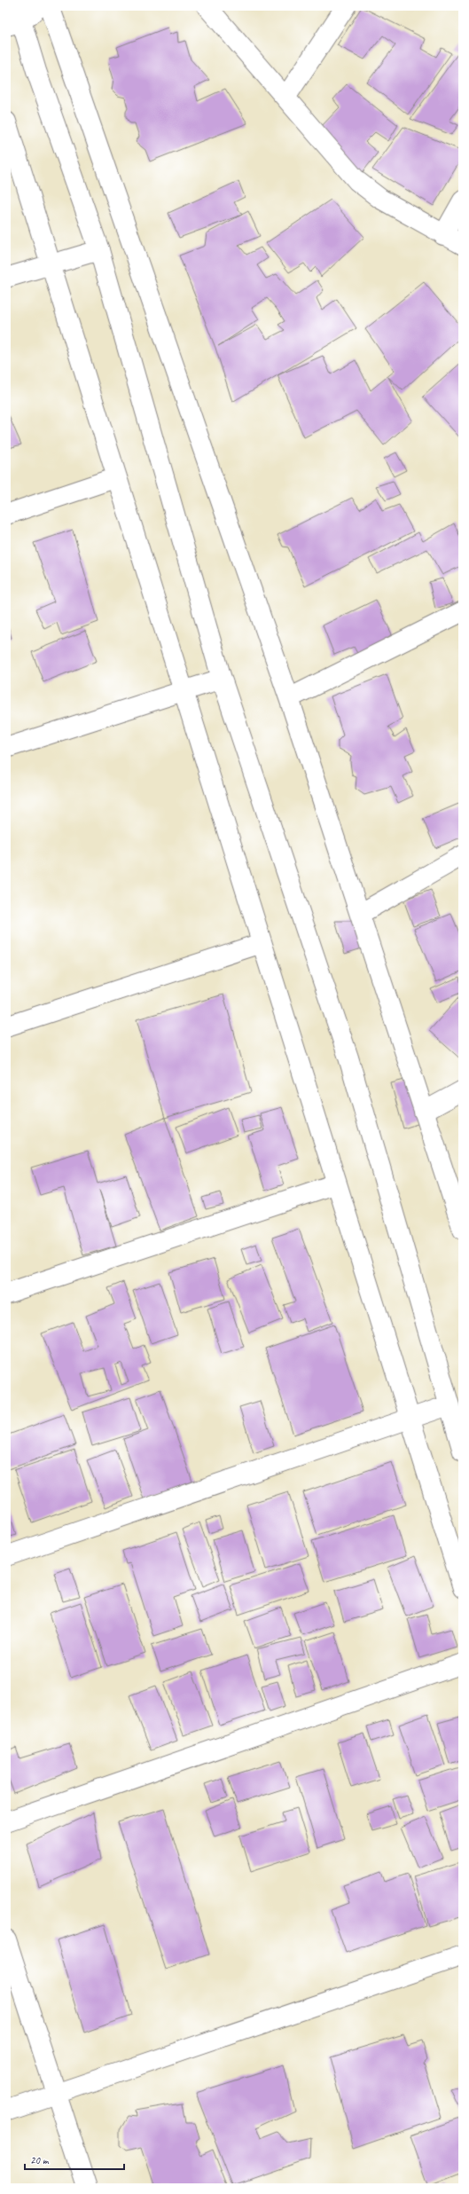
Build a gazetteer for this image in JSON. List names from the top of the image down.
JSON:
{
  "scale_bar": "20 m"
}
